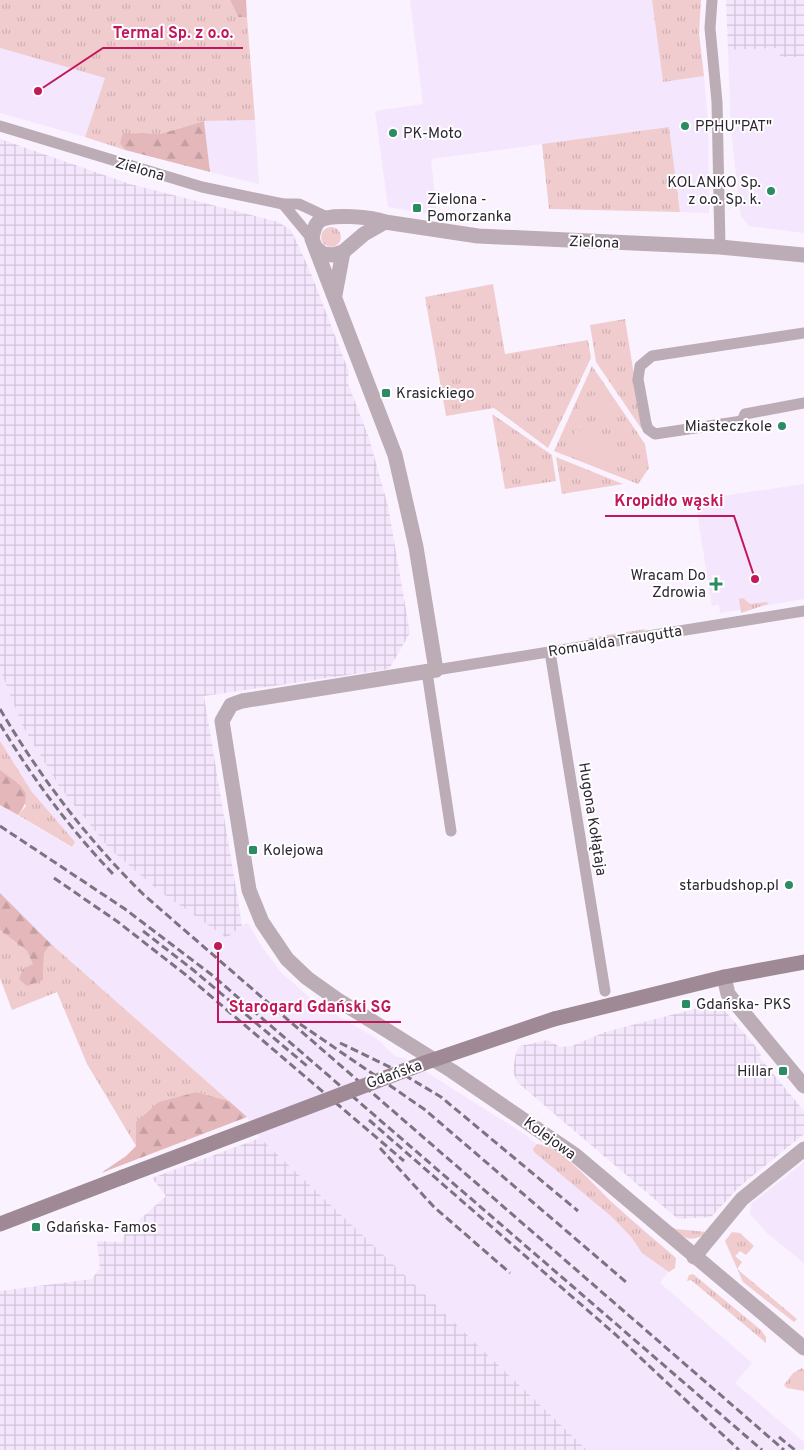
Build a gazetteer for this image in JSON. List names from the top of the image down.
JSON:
{
  "streets": {
    "main road": ["Gdańska"],
    "street": [
      "Zielona",
      "Romualda Traugutta",
      "Hugona Kołłątaja",
      "Kolejowa"
    ]
  },
  "crossings": [
    ["Romualda Traugutta", "Hugona Kołłątaja"],
    ["Romualda Traugutta", "Kolejowa"]
  ],
  "places": {
    "other": [
      "Termal Sp. z o.o.",
      "PPHU\"PAT\"",
      "PK-Moto",
      "KOLANKO Sp. z o.o. Sp. k.",
      "Miasteczkole",
      "Kropidło wąski",
      "starbudshop.pl",
      "Starogard Gdański SG"
    ],
    "transit": [
      "Zielona - Pomorzanka",
      "Krasickiego",
      "Kolejowa",
      "Gdańska- PKS",
      "Hillar",
      "Gdańska- Famos"
    ],
    "health": ["Wracam Do Zdrowia"]
  }
}
